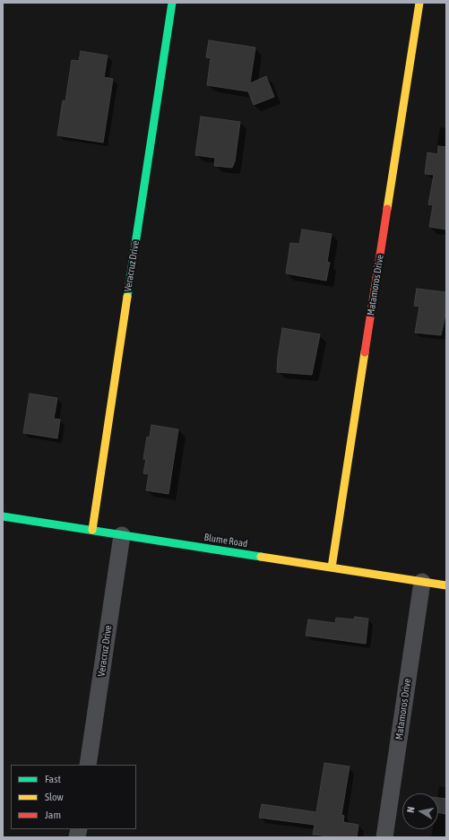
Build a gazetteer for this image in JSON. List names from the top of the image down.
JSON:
{
  "streets": {
    "street": ["Veracruz Drive", "Matamoros Drive", "Blume Road"]
  },
  "crossings": [
    ["Veracruz Drive", "Blume Road"],
    ["Matamoros Drive", "Blume Road"]
  ],
  "legend": ["Fast", "Slow", "Jam"],
  "north": "left"
}
